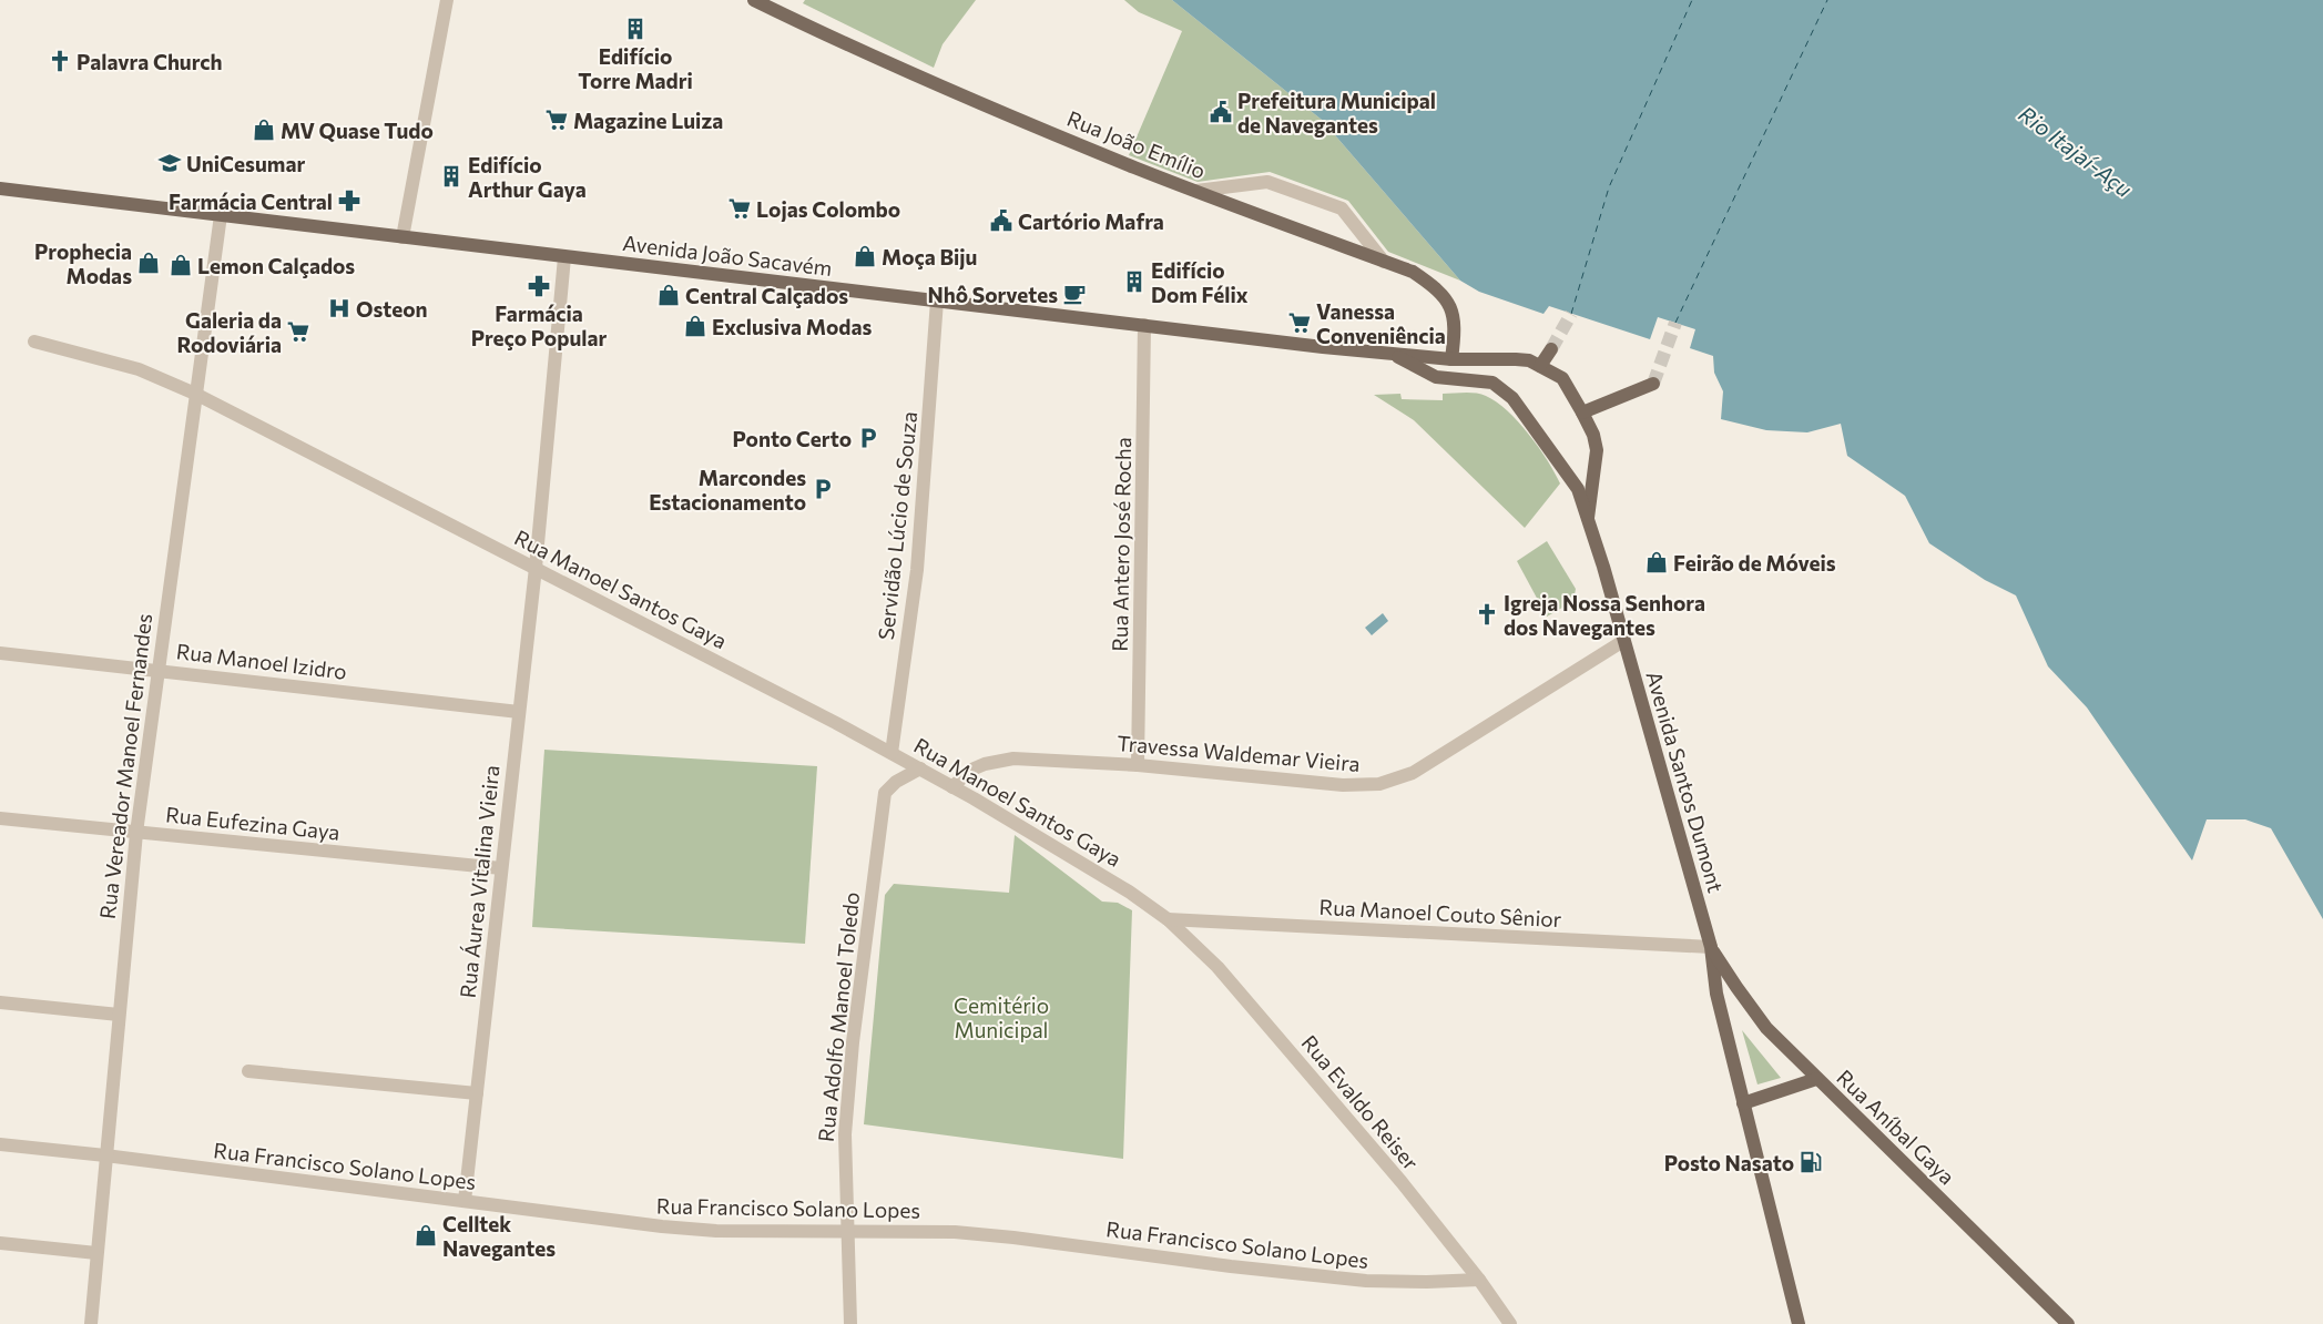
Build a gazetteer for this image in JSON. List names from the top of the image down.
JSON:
{
  "streets": {
    "main road": [
      "Rua João Emílio",
      "Avenida João Sacavém",
      "Avenida Santos Dumont",
      "Rua Aníbal Gaya"
    ],
    "street": [
      "Servidão Lúcio de Souza",
      "Rua Antero José Rocha",
      "Rua Manoel Santos Gaya",
      "Rua Manoel Izidro",
      "Travessa Waldemar Vieira",
      "Rua Vereador Manoel Fernandes",
      "Rua Eufezina Gaya",
      "Rua Áurea Vitalina Vieira",
      "Rua Manoel Couto Sênior",
      "Rua Adolfo Manoel Toledo",
      "Rua Evaldo Reiser",
      "Rua Francisco Solano Lopes"
    ]
  },
  "crossings": [
    ["Rua João Emílio", "Avenida João Sacavém"],
    ["Avenida João Sacavém", "Servidão Lúcio de Souza"],
    ["Avenida João Sacavém", "Rua Antero José Rocha"],
    ["Avenida João Sacavém", "Rua Vereador Manoel Fernandes"],
    ["Avenida João Sacavém", "Avenida Santos Dumont"],
    ["Avenida João Sacavém", "Rua Áurea Vitalina Vieira"],
    ["Servidão Lúcio de Souza", "Rua Manoel Santos Gaya"],
    ["Rua Antero José Rocha", "Travessa Waldemar Vieira"],
    ["Rua Manoel Santos Gaya", "Travessa Waldemar Vieira"],
    ["Rua Manoel Santos Gaya", "Rua Vereador Manoel Fernandes"],
    ["Rua Manoel Santos Gaya", "Rua Áurea Vitalina Vieira"],
    ["Rua Manoel Santos Gaya", "Rua Manoel Couto Sênior"],
    ["Rua Manoel Santos Gaya", "Rua Adolfo Manoel Toledo"],
    ["Rua Manoel Santos Gaya", "Rua Evaldo Reiser"],
    ["Rua Manoel Izidro", "Rua Vereador Manoel Fernandes"],
    ["Rua Manoel Izidro", "Rua Áurea Vitalina Vieira"],
    ["Travessa Waldemar Vieira", "Avenida Santos Dumont"],
    ["Rua Vereador Manoel Fernandes", "Rua Eufezina Gaya"],
    ["Rua Vereador Manoel Fernandes", "Rua Francisco Solano Lopes"],
    ["Avenida Santos Dumont", "Rua Manoel Couto Sênior"],
    ["Avenida Santos Dumont", "Rua Aníbal Gaya"],
    ["Rua Eufezina Gaya", "Rua Áurea Vitalina Vieira"],
    ["Rua Áurea Vitalina Vieira", "Rua Francisco Solano Lopes"],
    ["Rua Manoel Couto Sênior", "Rua Evaldo Reiser"],
    ["Rua Manoel Couto Sênior", "Rua Aníbal Gaya"],
    ["Rua Adolfo Manoel Toledo", "Rua Francisco Solano Lopes"],
    ["Rua Evaldo Reiser", "Rua Francisco Solano Lopes"]
  ],
  "water": ["Rio Itajaí-Açu"],
  "parks": ["Cemitério Municipal"],
  "places": {
    "building": ["Edifício Torre Madri", "Edifício Arthur Gaya", "Edifício Dom Félix"],
    "church": ["Palavra Church", "Igreja Nossa Senhora dos Navegantes"],
    "public building": ["Prefeitura Municipal de Navegantes", "Cartório Mafra"],
    "supermarket": [
      "Magazine Luiza",
      "Lojas Colombo",
      "Vanessa Conveniência",
      "Galeria da Rodoviária"
    ],
    "shop": [
      "MV Quase Tudo",
      "Moça Biju",
      "Prophecia Modas",
      "Lemon Calçados",
      "Central Calçados",
      "Exclusiva Modas",
      "Feirão de Móveis",
      "Celltek Navegantes"
    ],
    "school or university": ["UniCesumar"],
    "pharmacy": ["Farmácia Central", "Farmácia Preço Popular"],
    "cafe": ["Nhô Sorvetes"],
    "hospital": ["Osteon"],
    "parking": ["Ponto Certo", "Marcondes Estacionamento"],
    "fuel station": ["Posto Nasato"]
  }
}
